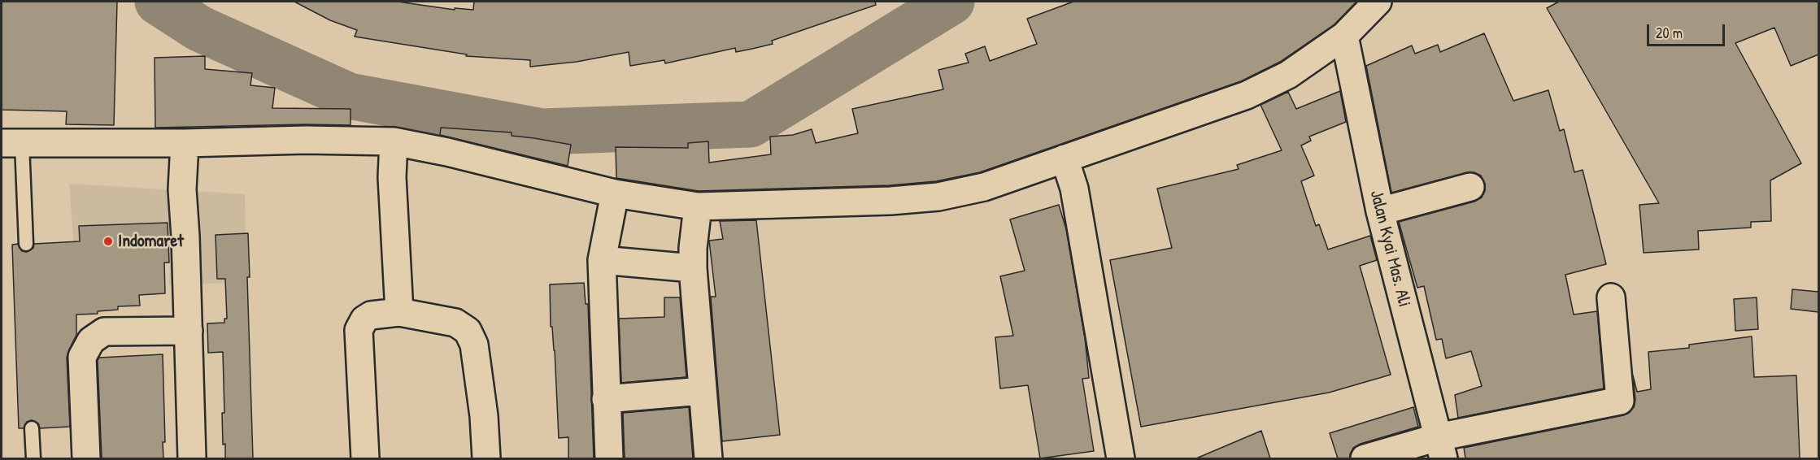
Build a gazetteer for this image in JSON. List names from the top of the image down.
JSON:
{
  "streets": {
    "street": ["Jalan Kyai Mas. Ali"]
  },
  "places": ["Indomaret"],
  "scale_bar": "20 m"
}
